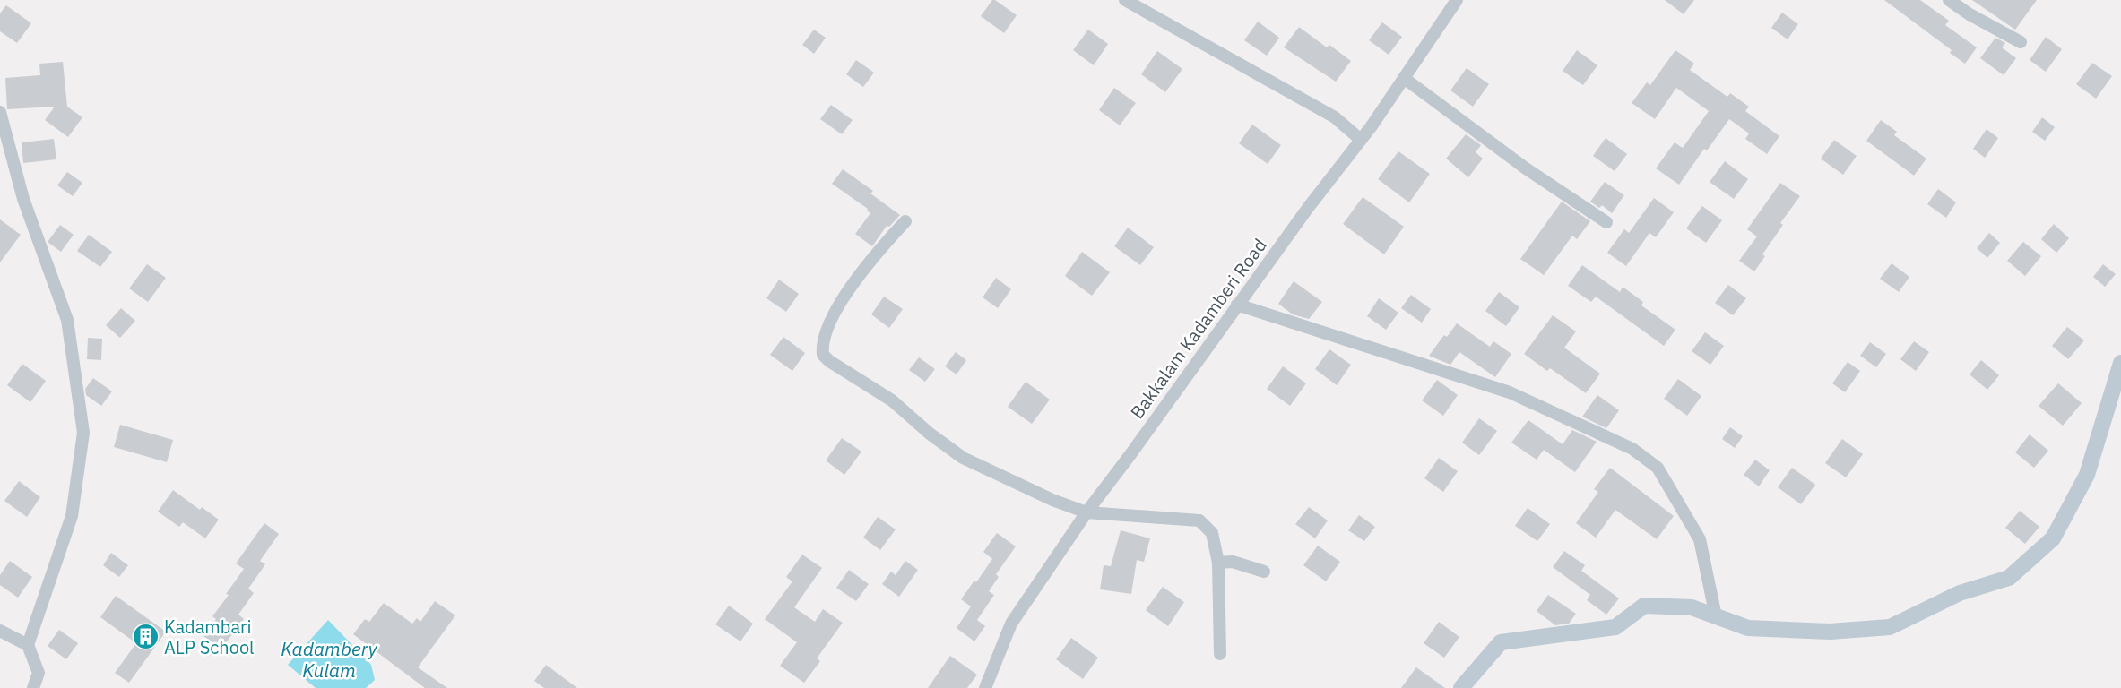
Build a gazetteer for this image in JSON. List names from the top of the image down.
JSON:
{
  "streets": {
    "street": ["Bakkalam Kadamberi Road"]
  },
  "water": ["Kadambery Kulam"],
  "places": {
    "building": ["Kadambari ALP School"]
  }
}
